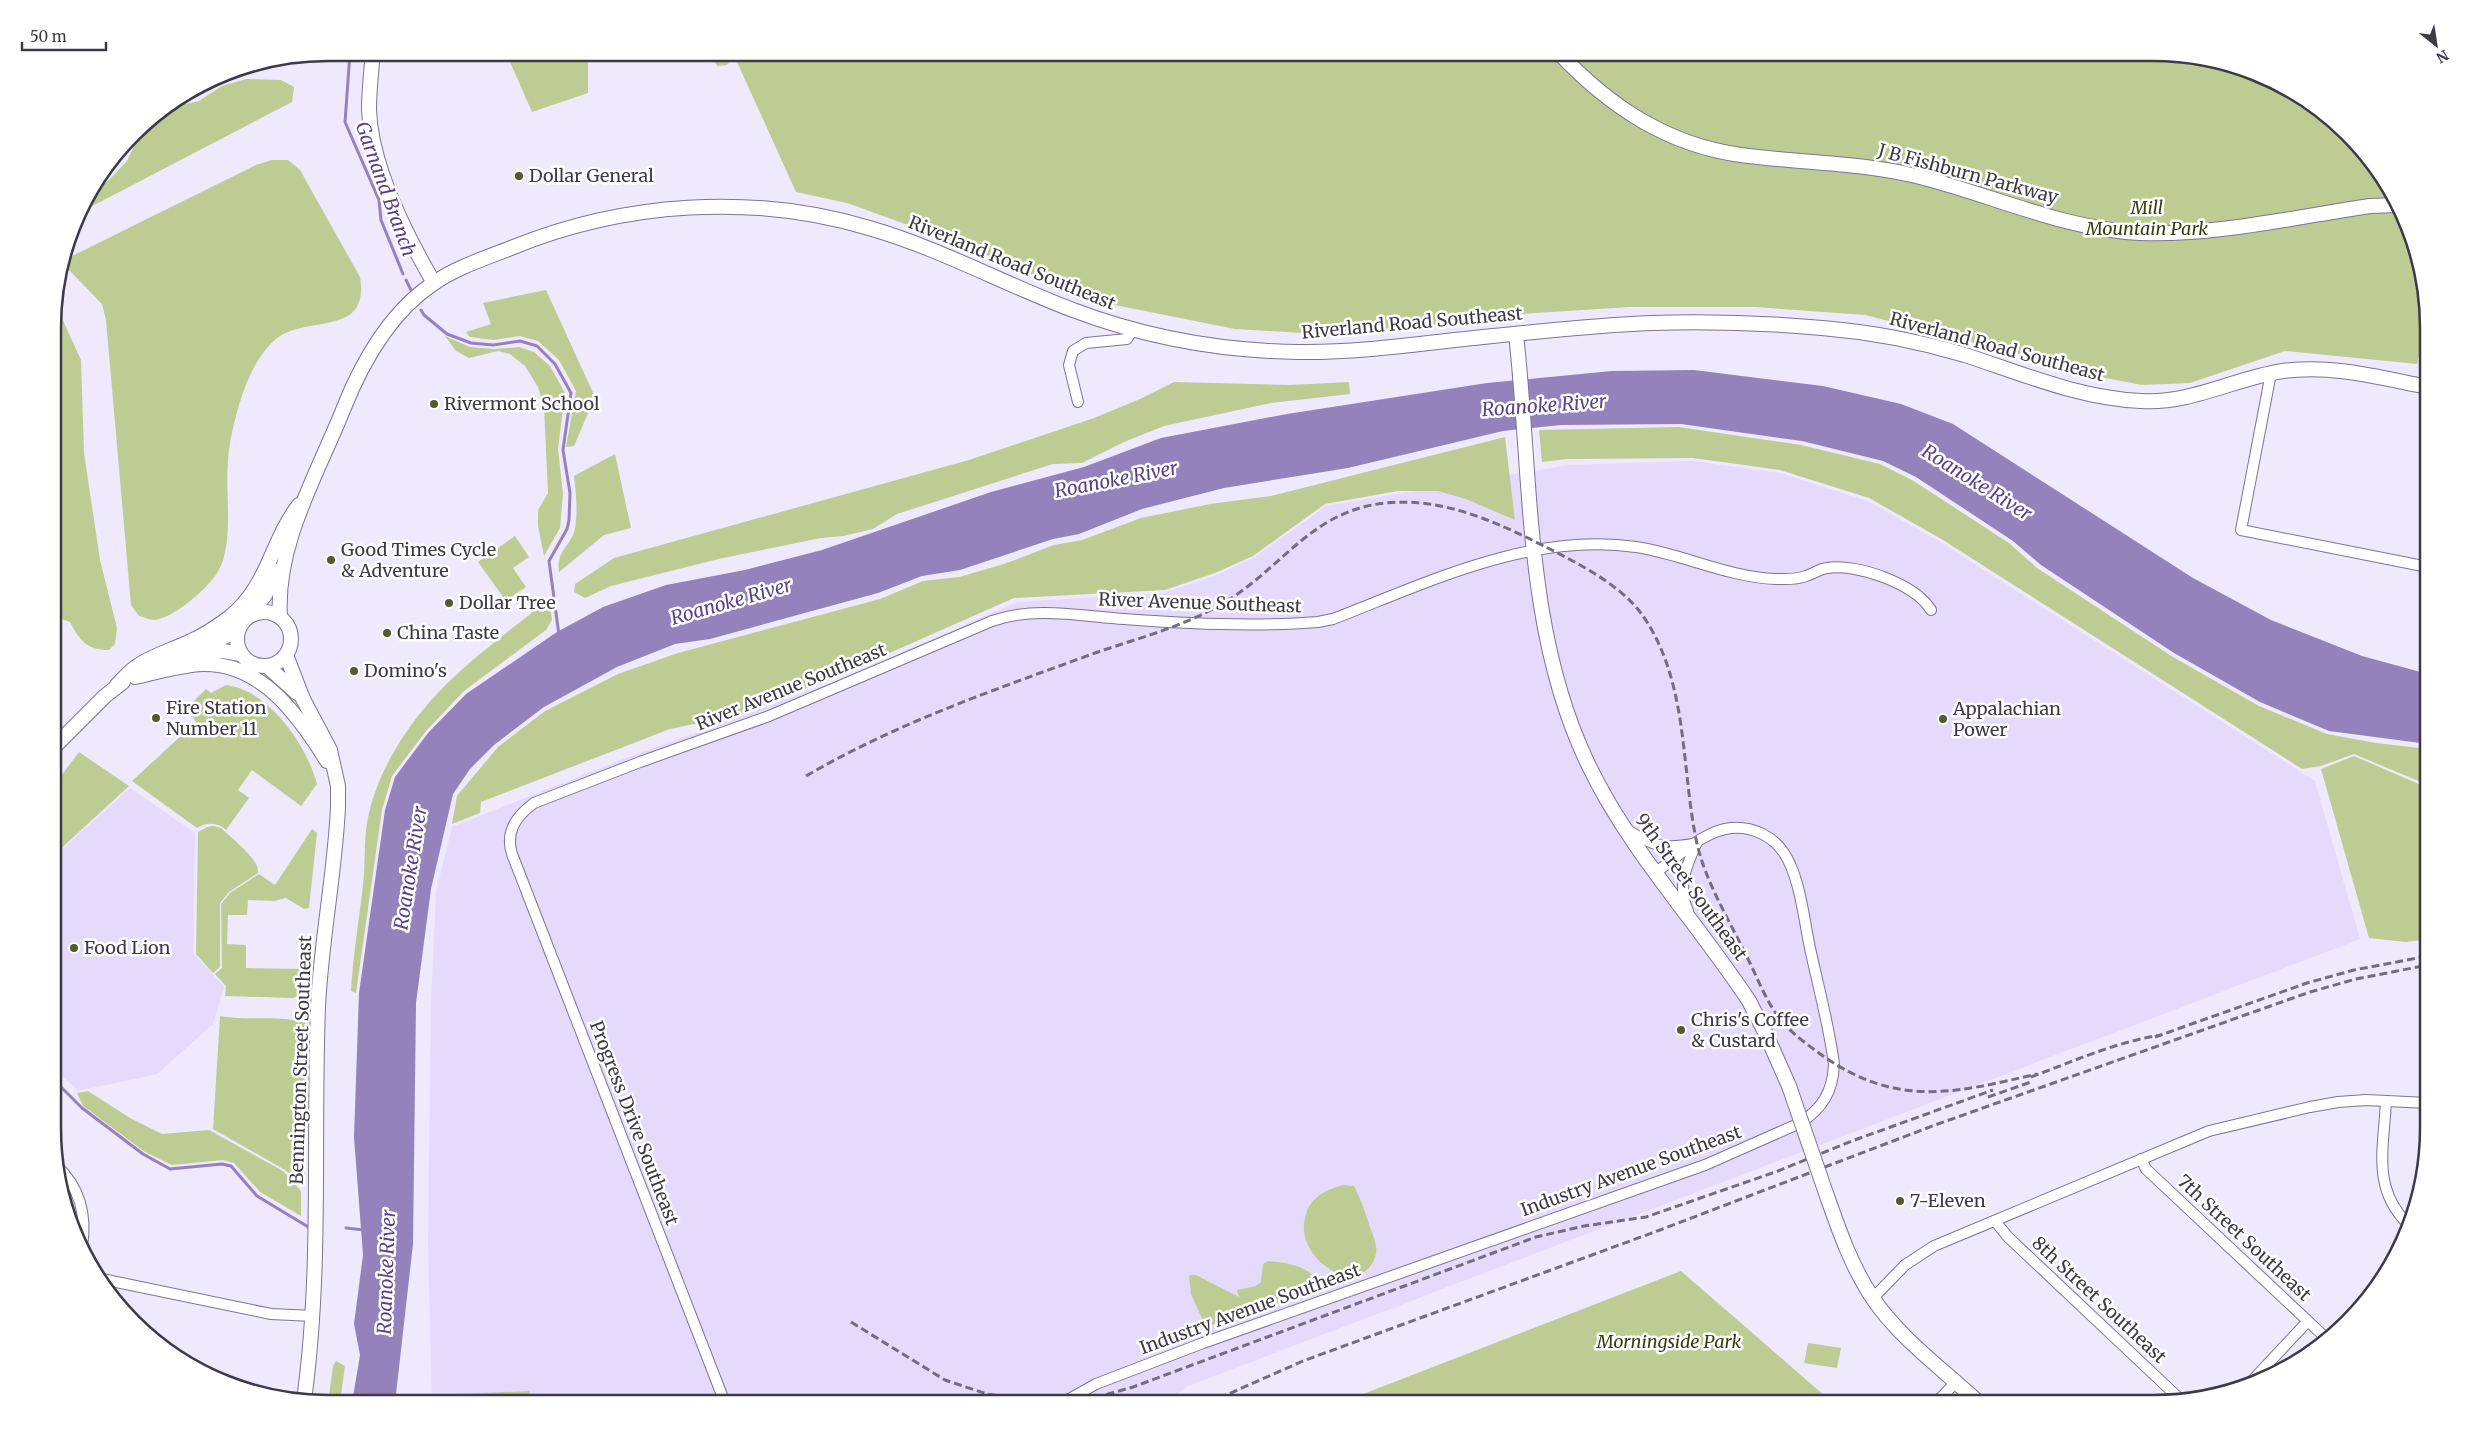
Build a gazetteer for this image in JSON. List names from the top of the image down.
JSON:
{
  "streets": {
    "main road": [
      "J B Fishburn Parkway",
      "Riverland Road Southeast",
      "9th Street Southeast",
      "Bennington Street Southeast"
    ],
    "street": [
      "River Avenue Southeast",
      "Progress Drive Southeast",
      "Industry Avenue Southeast",
      "7th Street Southeast",
      "8th Street Southeast"
    ]
  },
  "crossings": [
    ["Riverland Road Southeast", "9th Street Southeast"],
    ["Riverland Road Southeast", "Bennington Street Southeast"],
    ["River Avenue Southeast", "9th Street Southeast"],
    ["River Avenue Southeast", "Progress Drive Southeast"],
    ["9th Street Southeast", "Industry Avenue Southeast"]
  ],
  "water": ["Garnand Branch", "Roanoke River"],
  "parks": ["Mill Mountain Park", "Morningside Park"],
  "places": [
    "Dollar General",
    "Rivermont School",
    "Good Times Cycle & Adventure",
    "Dollar Tree",
    "China Taste",
    "Domino's",
    "Fire Station Number 11",
    "Appalachian Power",
    "Food Lion",
    "Chris's Coffee & Custard",
    "7-Eleven"
  ],
  "scale_bar": "50 m",
  "north": "bottom right"
}
